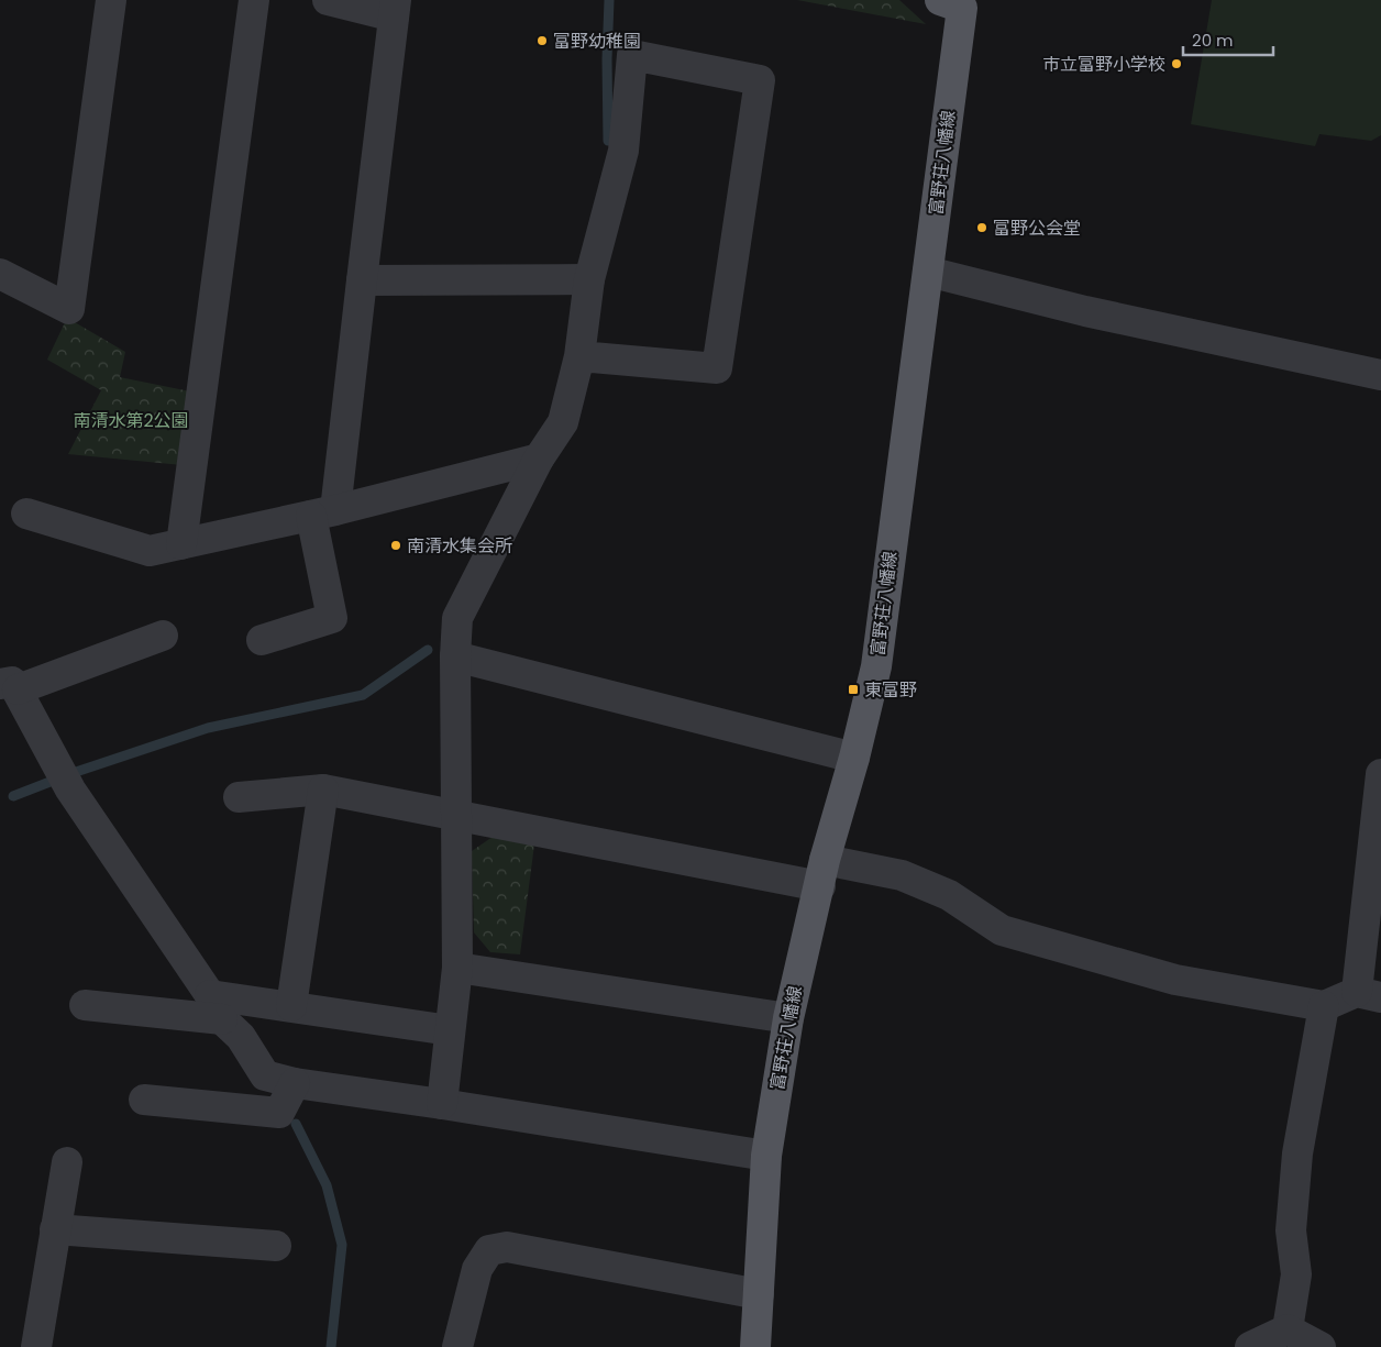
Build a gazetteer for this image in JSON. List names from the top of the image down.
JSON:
{
  "streets": {
    "main road": ["富野荘八幡線"]
  },
  "parks": ["南清水第2公園"],
  "places": {
    "other": [
      "富野幼稚園",
      "市立富野小学校",
      "富野公会堂",
      "南清水集会所"
    ],
    "transit": ["東富野"]
  },
  "scale_bar": "20 m"
}
